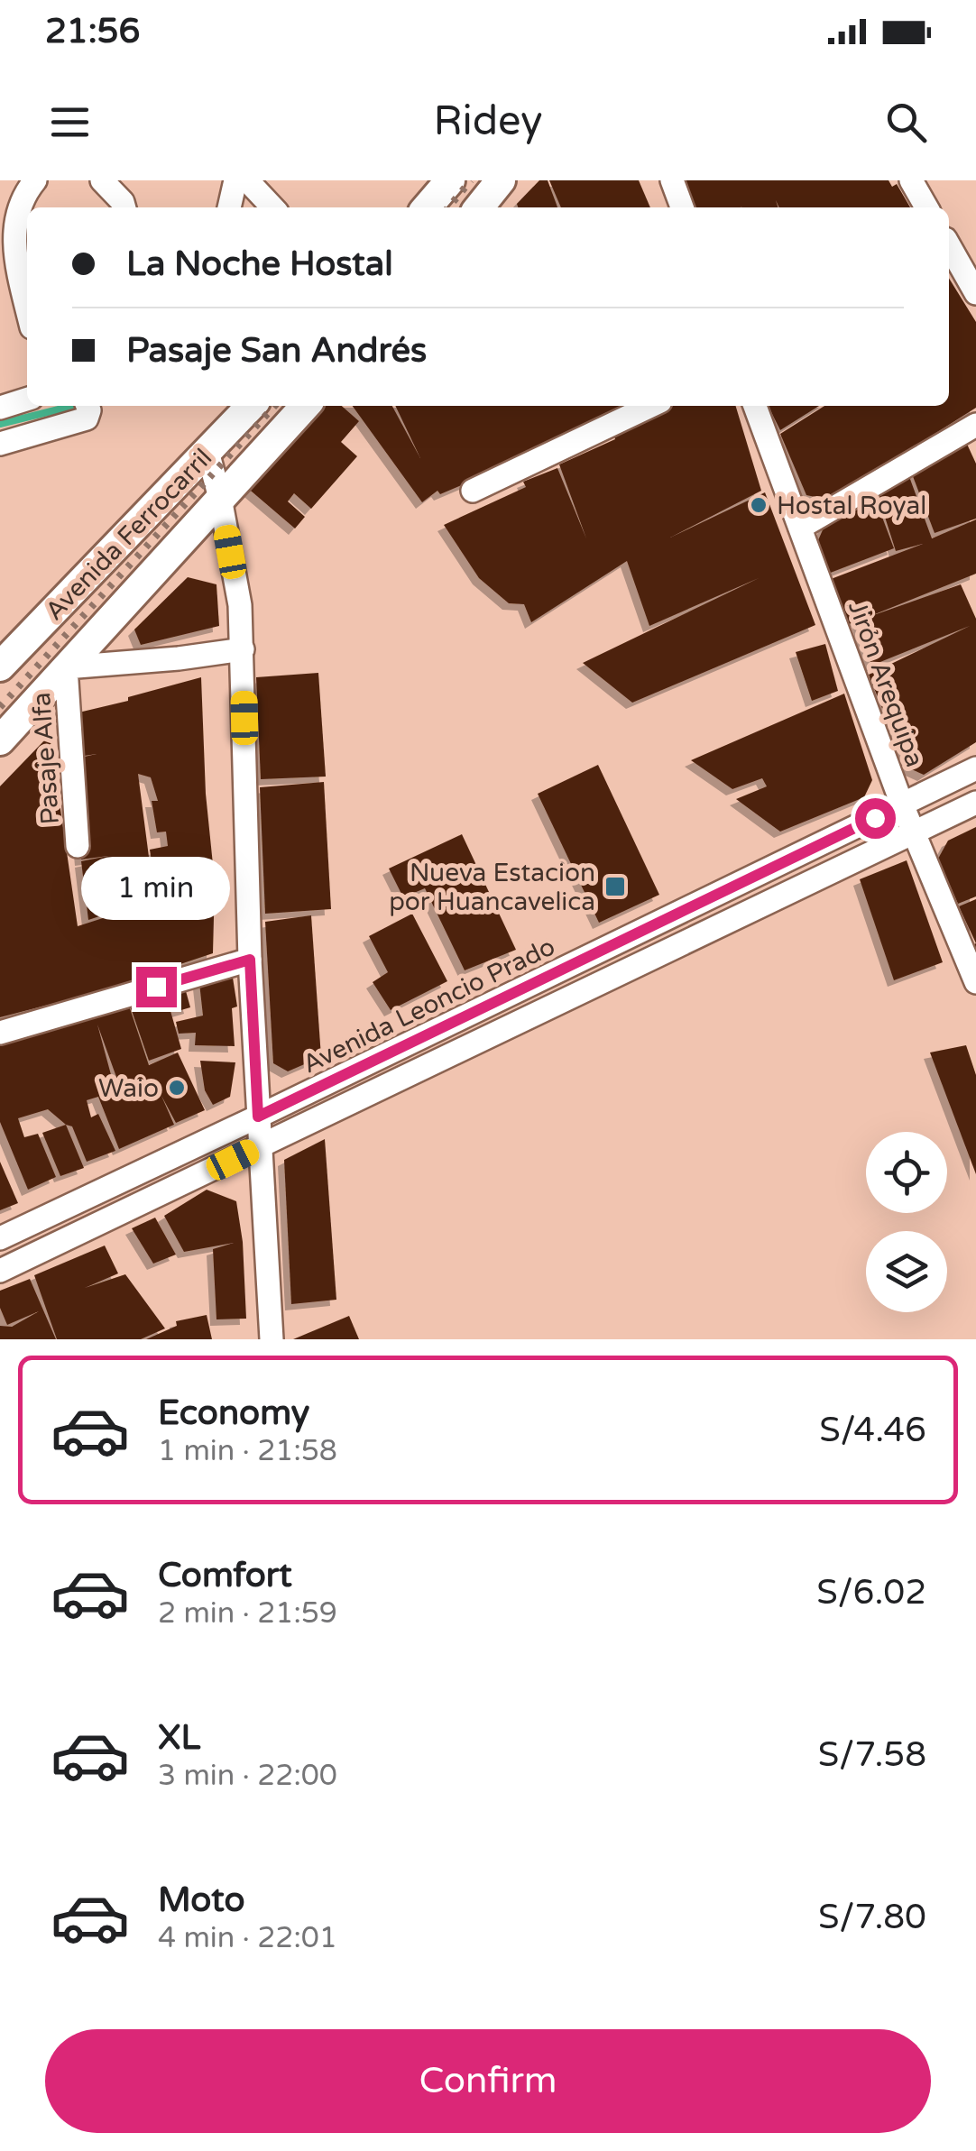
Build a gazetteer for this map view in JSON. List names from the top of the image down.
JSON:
{
  "streets": {
    "main road": ["Avenida Ferrocarril"],
    "street": ["Jirón Arequipa", "Pasaje Alfa", "Avenida Leoncio Prado"]
  },
  "crossings": [
    ["Avenida Ferrocarril", "Pasaje Alfa"],
    ["Jirón Arequipa", "Avenida Leoncio Prado"]
  ],
  "places": {
    "other": ["Hostal Royal", "Waio"],
    "transit": ["Nueva Estacion por Huancavelica"]
  },
  "page": {
    "status": "21:56",
    "header": "Ridey",
    "banner": ["La Noche Hostal", "Pasaje San Andrés"],
    "bubble": "1 min",
    "list": [
      {
        "name": "Economy",
        "note": "1 min · 21:58",
        "value": "S/4.46"
      },
      {
        "name": "Comfort",
        "note": "2 min · 21:59",
        "value": "S/6.02"
      },
      {
        "name": "XL",
        "note": "3 min · 22:00",
        "value": "S/7.58"
      },
      {
        "name": "Moto",
        "note": "4 min · 22:01",
        "value": "S/7.80"
      }
    ],
    "buttons": "Confirm"
  }
}
